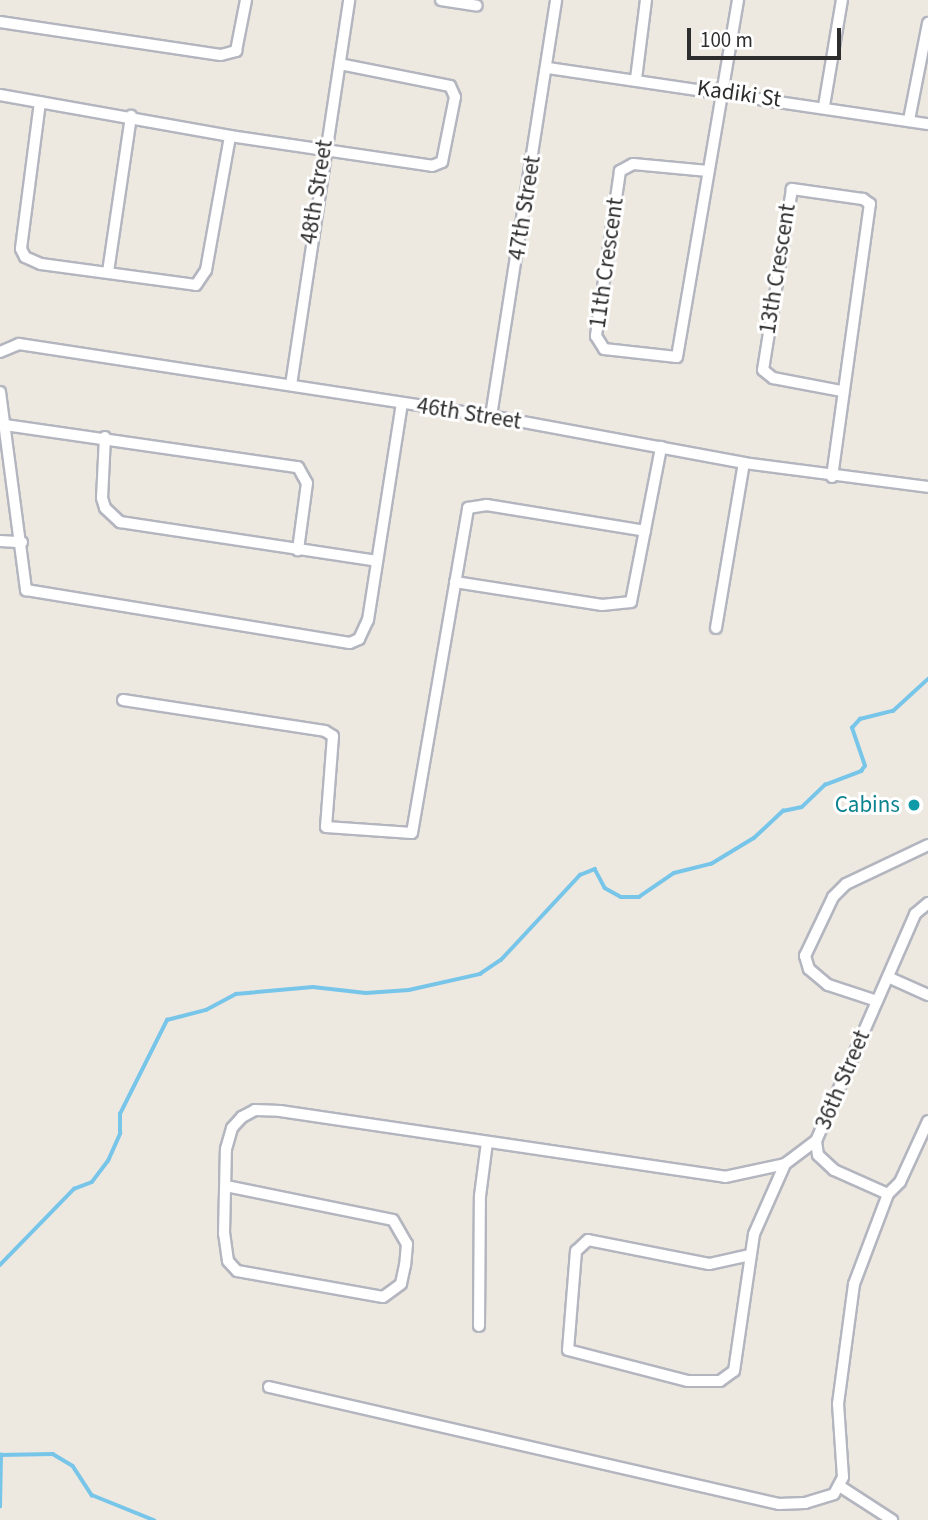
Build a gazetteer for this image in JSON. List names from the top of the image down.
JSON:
{
  "streets": {
    "street": [
      "Kadiki St",
      "48th Street",
      "47th Street",
      "11th Crescent",
      "13th Crescent",
      "46th Street",
      "36th Street"
    ]
  },
  "crossings": [
    ["Kadiki St", "47th Street"],
    ["Kadiki St", "11th Crescent"],
    ["48th Street", "46th Street"],
    ["47th Street", "46th Street"],
    ["13th Crescent", "46th Street"]
  ],
  "places": ["Cabins"],
  "scale_bar": "100 m"
}
